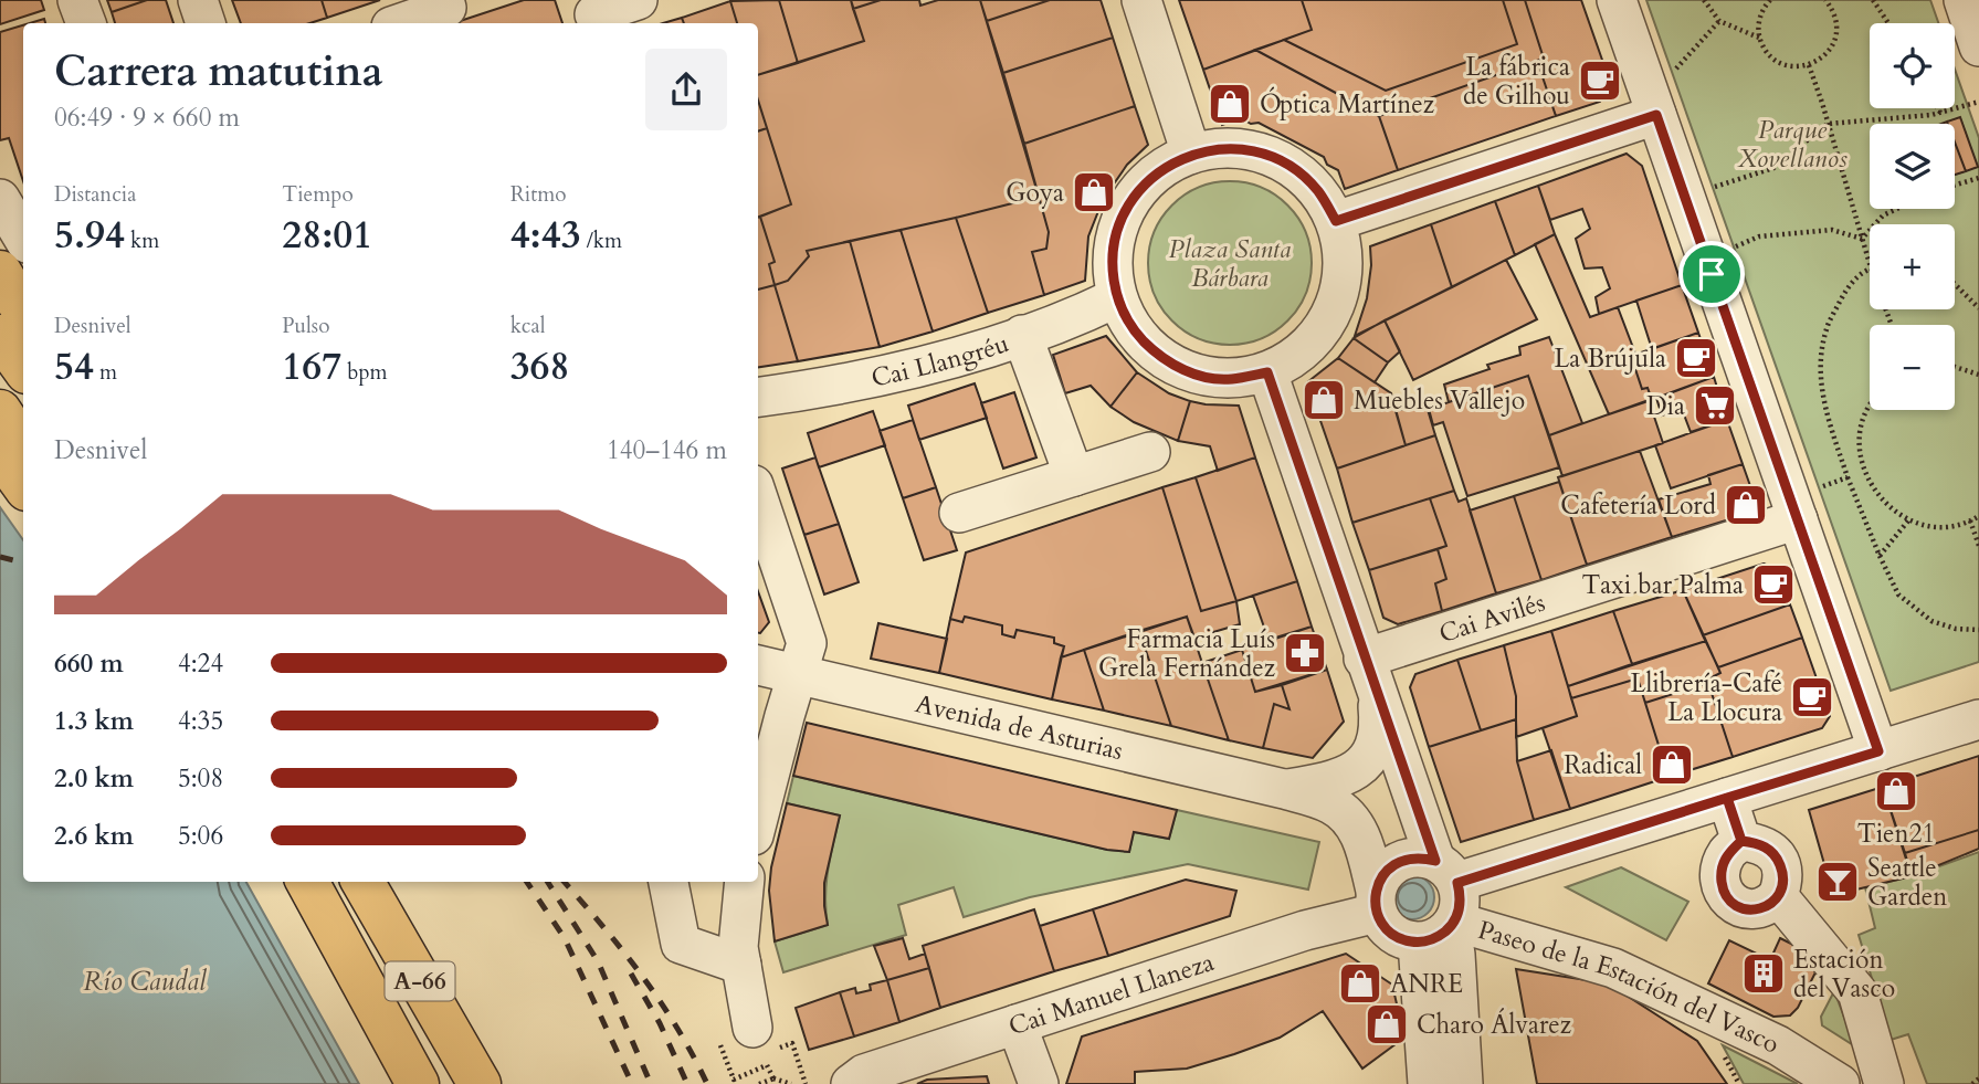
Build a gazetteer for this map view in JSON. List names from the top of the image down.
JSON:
{
  "streets": {
    "highway": ["A-66"],
    "street": [
      "Cai Llangréu",
      "Cai Avilés",
      "Avenida de Asturias",
      "Paseo de la Estación del Vasco",
      "Cai Manuel Llaneza"
    ]
  },
  "crossings": [
    ["Cai Avilés", "Avenida de Asturias"],
    ["Avenida de Asturias", "Paseo de la Estación del Vasco"],
    ["Avenida de Asturias", "Cai Manuel Llaneza"],
    ["Paseo de la Estación del Vasco", "Cai Manuel Llaneza"]
  ],
  "water": ["Río Caudal"],
  "parks": ["Parque Xovellanos", "Plaza Santa Bárbara"],
  "places": {
    "cafe": [
      "La fábrica de Gilhou",
      "La Brújula",
      "Taxi bar Palma",
      "Llibrería-Café La Llocura"
    ],
    "shop": [
      "Óptica Martínez",
      "Goya",
      "Muebles Vallejo",
      "Cafetería Lord",
      "Radical",
      "Tien21",
      "ANRE",
      "Charo Álvarez"
    ],
    "supermarket": ["Dia"],
    "pharmacy": ["Farmacia Luís Grela Fernández"],
    "bar": ["Seattle Garden"],
    "building": ["Estación del Vasco"]
  },
  "page": {
    "map_buttons": ["+", "−"],
    "heading": ["Carrera matutina", "06:49 · 9 × 660 m"],
    "stats": [
      ["Distancia", "5.94 km"],
      ["Tiempo", "28:01"],
      ["Ritmo", "4:43 /km"],
      ["Desnivel", "54 m"],
      ["Pulso", "167 bpm"],
      ["kcal", "368"]
    ],
    "chart": ["Desnivel", "140–146 m"],
    "list": [
      {
        "name": "660 m",
        "note": "4:24"
      },
      {
        "name": "1.3 km",
        "note": "4:35"
      },
      {
        "name": "2.0 km",
        "note": "5:08"
      },
      {
        "name": "2.6 km",
        "note": "5:06"
      }
    ]
  }
}
